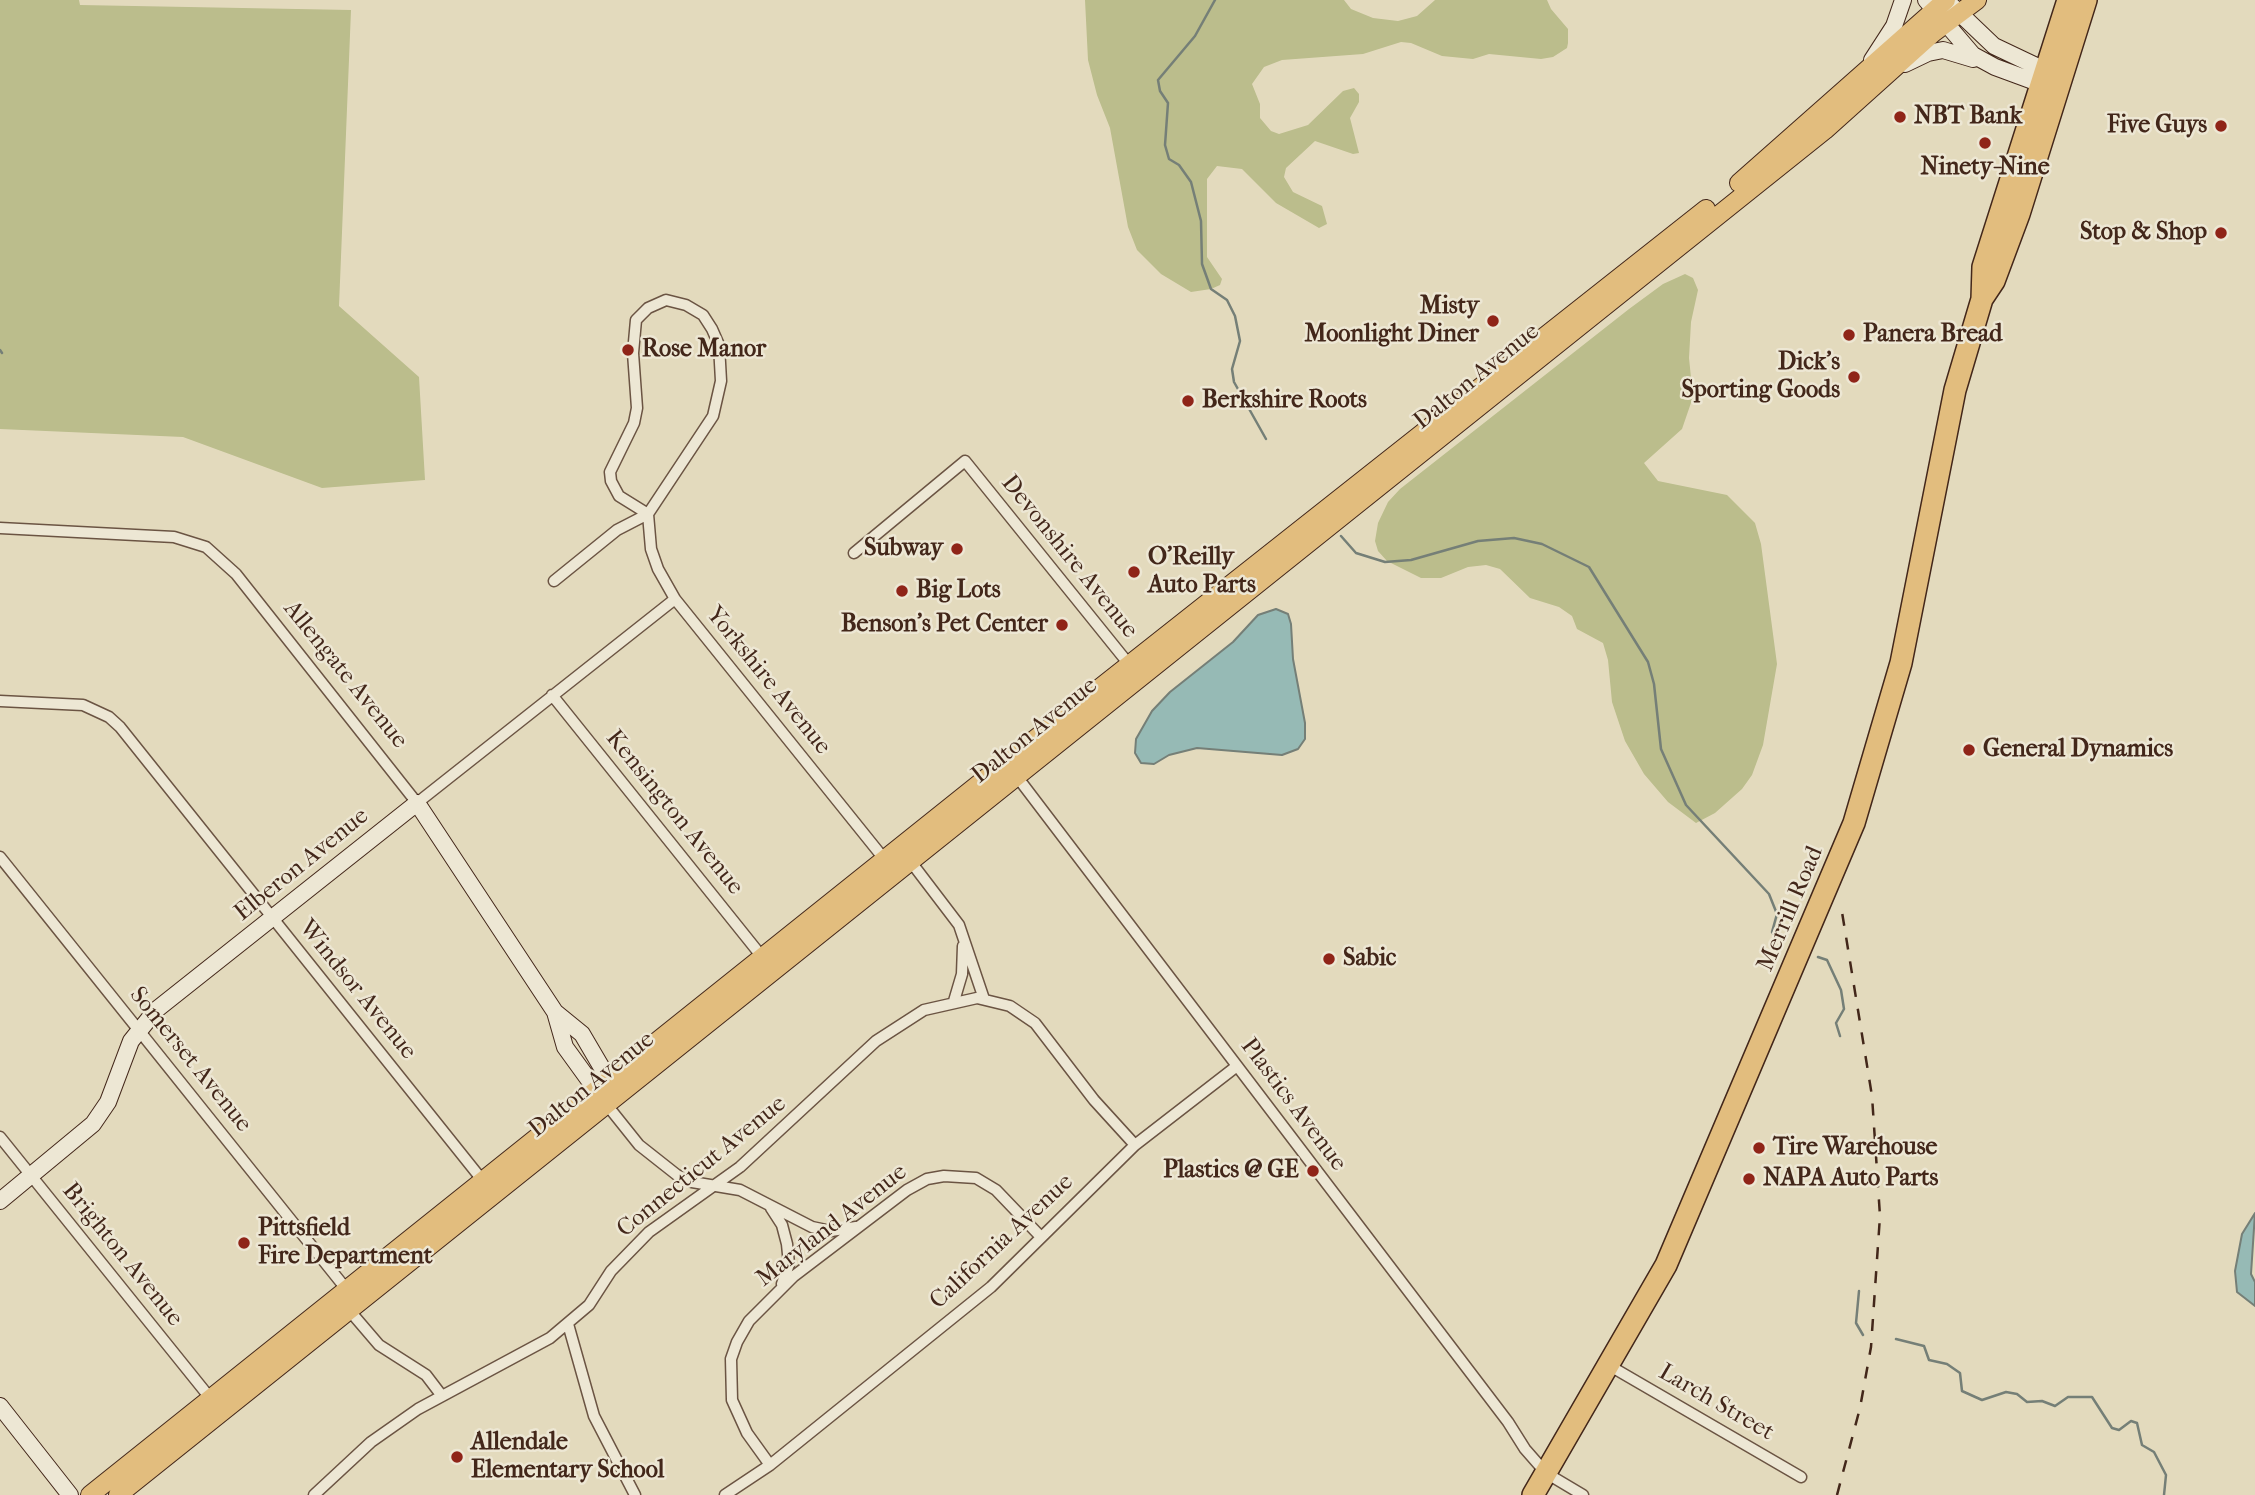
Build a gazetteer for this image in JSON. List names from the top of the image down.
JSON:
{
  "streets": {
    "highway": ["Merrill Road"],
    "main road": ["Dalton Avenue"],
    "street": [
      "Devonshire Avenue",
      "Allengate Avenue",
      "Yorkshire Avenue",
      "Kensington Avenue",
      "Elberon Avenue",
      "Windsor Avenue",
      "Somerset Avenue",
      "Plastics Avenue",
      "Connecticut Avenue",
      "Maryland Avenue",
      "California Avenue",
      "Brighton Avenue",
      "Larch Street"
    ]
  },
  "crossings": [
    ["Dalton Avenue", "Devonshire Avenue"],
    ["Dalton Avenue", "Allengate Avenue"],
    ["Dalton Avenue", "Yorkshire Avenue"],
    ["Dalton Avenue", "Kensington Avenue"],
    ["Dalton Avenue", "Windsor Avenue"],
    ["Dalton Avenue", "Somerset Avenue"],
    ["Dalton Avenue", "Plastics Avenue"],
    ["Dalton Avenue", "Brighton Avenue"],
    ["Allengate Avenue", "Elberon Avenue"],
    ["Yorkshire Avenue", "Elberon Avenue"],
    ["Kensington Avenue", "Elberon Avenue"],
    ["Elberon Avenue", "Windsor Avenue"],
    ["Elberon Avenue", "Somerset Avenue"],
    ["Elberon Avenue", "Brighton Avenue"],
    ["Merrill Road", "Plastics Avenue"],
    ["Merrill Road", "Larch Street"],
    ["Plastics Avenue", "California Avenue"],
    ["Maryland Avenue", "California Avenue"]
  ],
  "places": [
    "NBT Bank",
    "Five Guys",
    "Ninety-Nine",
    "Stop & Shop",
    "Misty Moonlight Diner",
    "Panera Bread",
    "Rose Manor",
    "Dick's Sporting Goods",
    "Berkshire Roots",
    "Subway",
    "O'Reilly Auto Parts",
    "Big Lots",
    "Benson's Pet Center",
    "General Dynamics",
    "Sabic",
    "Tire Warehouse",
    "Plastics @ GE",
    "NAPA Auto Parts",
    "Pittsfield Fire Department",
    "Allendale Elementary School"
  ]
}
